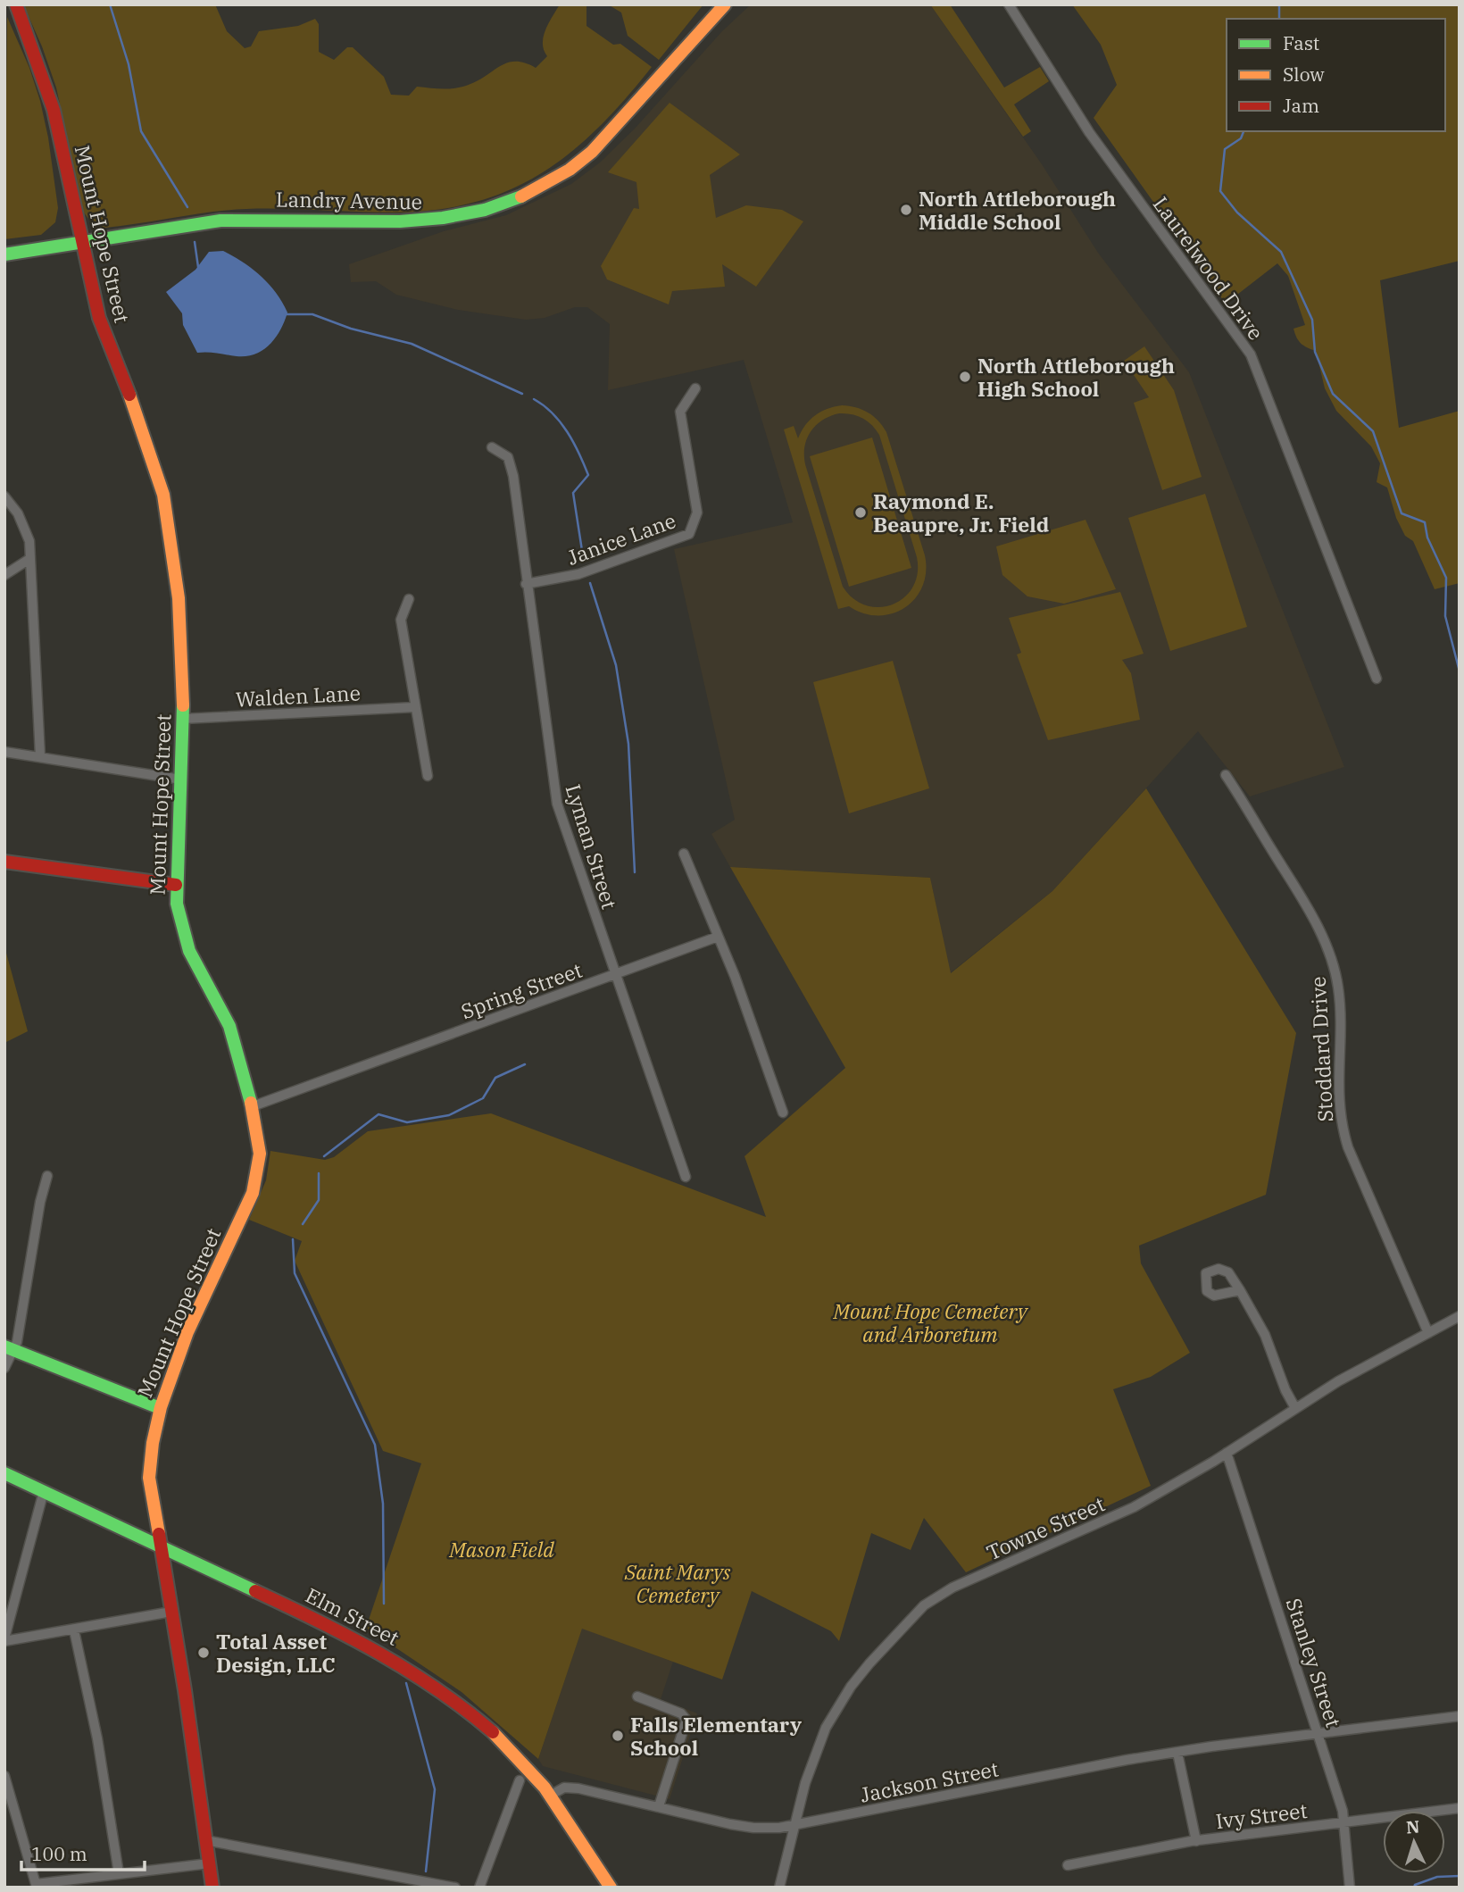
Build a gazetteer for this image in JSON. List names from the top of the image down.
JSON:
{
  "streets": {
    "street": [
      "Landry Avenue",
      "Mount Hope Street",
      "Laurelwood Drive",
      "Janice Lane",
      "Walden Lane",
      "Lyman Street",
      "Spring Street",
      "Stoddard Drive",
      "Towne Street",
      "Elm Street",
      "Stanley Street",
      "Jackson Street",
      "Ivy Street"
    ]
  },
  "crossings": [
    ["Landry Avenue", "Mount Hope Street"],
    ["Mount Hope Street", "Walden Lane"],
    ["Mount Hope Street", "Spring Street"],
    ["Mount Hope Street", "Elm Street"],
    ["Janice Lane", "Lyman Street"],
    ["Lyman Street", "Spring Street"],
    ["Stoddard Drive", "Towne Street"],
    ["Towne Street", "Stanley Street"],
    ["Towne Street", "Jackson Street"],
    ["Elm Street", "Jackson Street"],
    ["Stanley Street", "Jackson Street"],
    ["Stanley Street", "Ivy Street"]
  ],
  "parks": ["Mount Hope Cemetery and Arboretum", "Mason Field", "Saint Marys Cemetery"],
  "places": [
    "North Attleborough Middle School",
    "North Attleborough High School",
    "Raymond E. Beaupre, Jr. Field",
    "Total Asset Design, LLC",
    "Falls Elementary School"
  ],
  "legend": ["Fast", "Slow", "Jam"],
  "scale_bar": "100 m",
  "north": "top"
}
